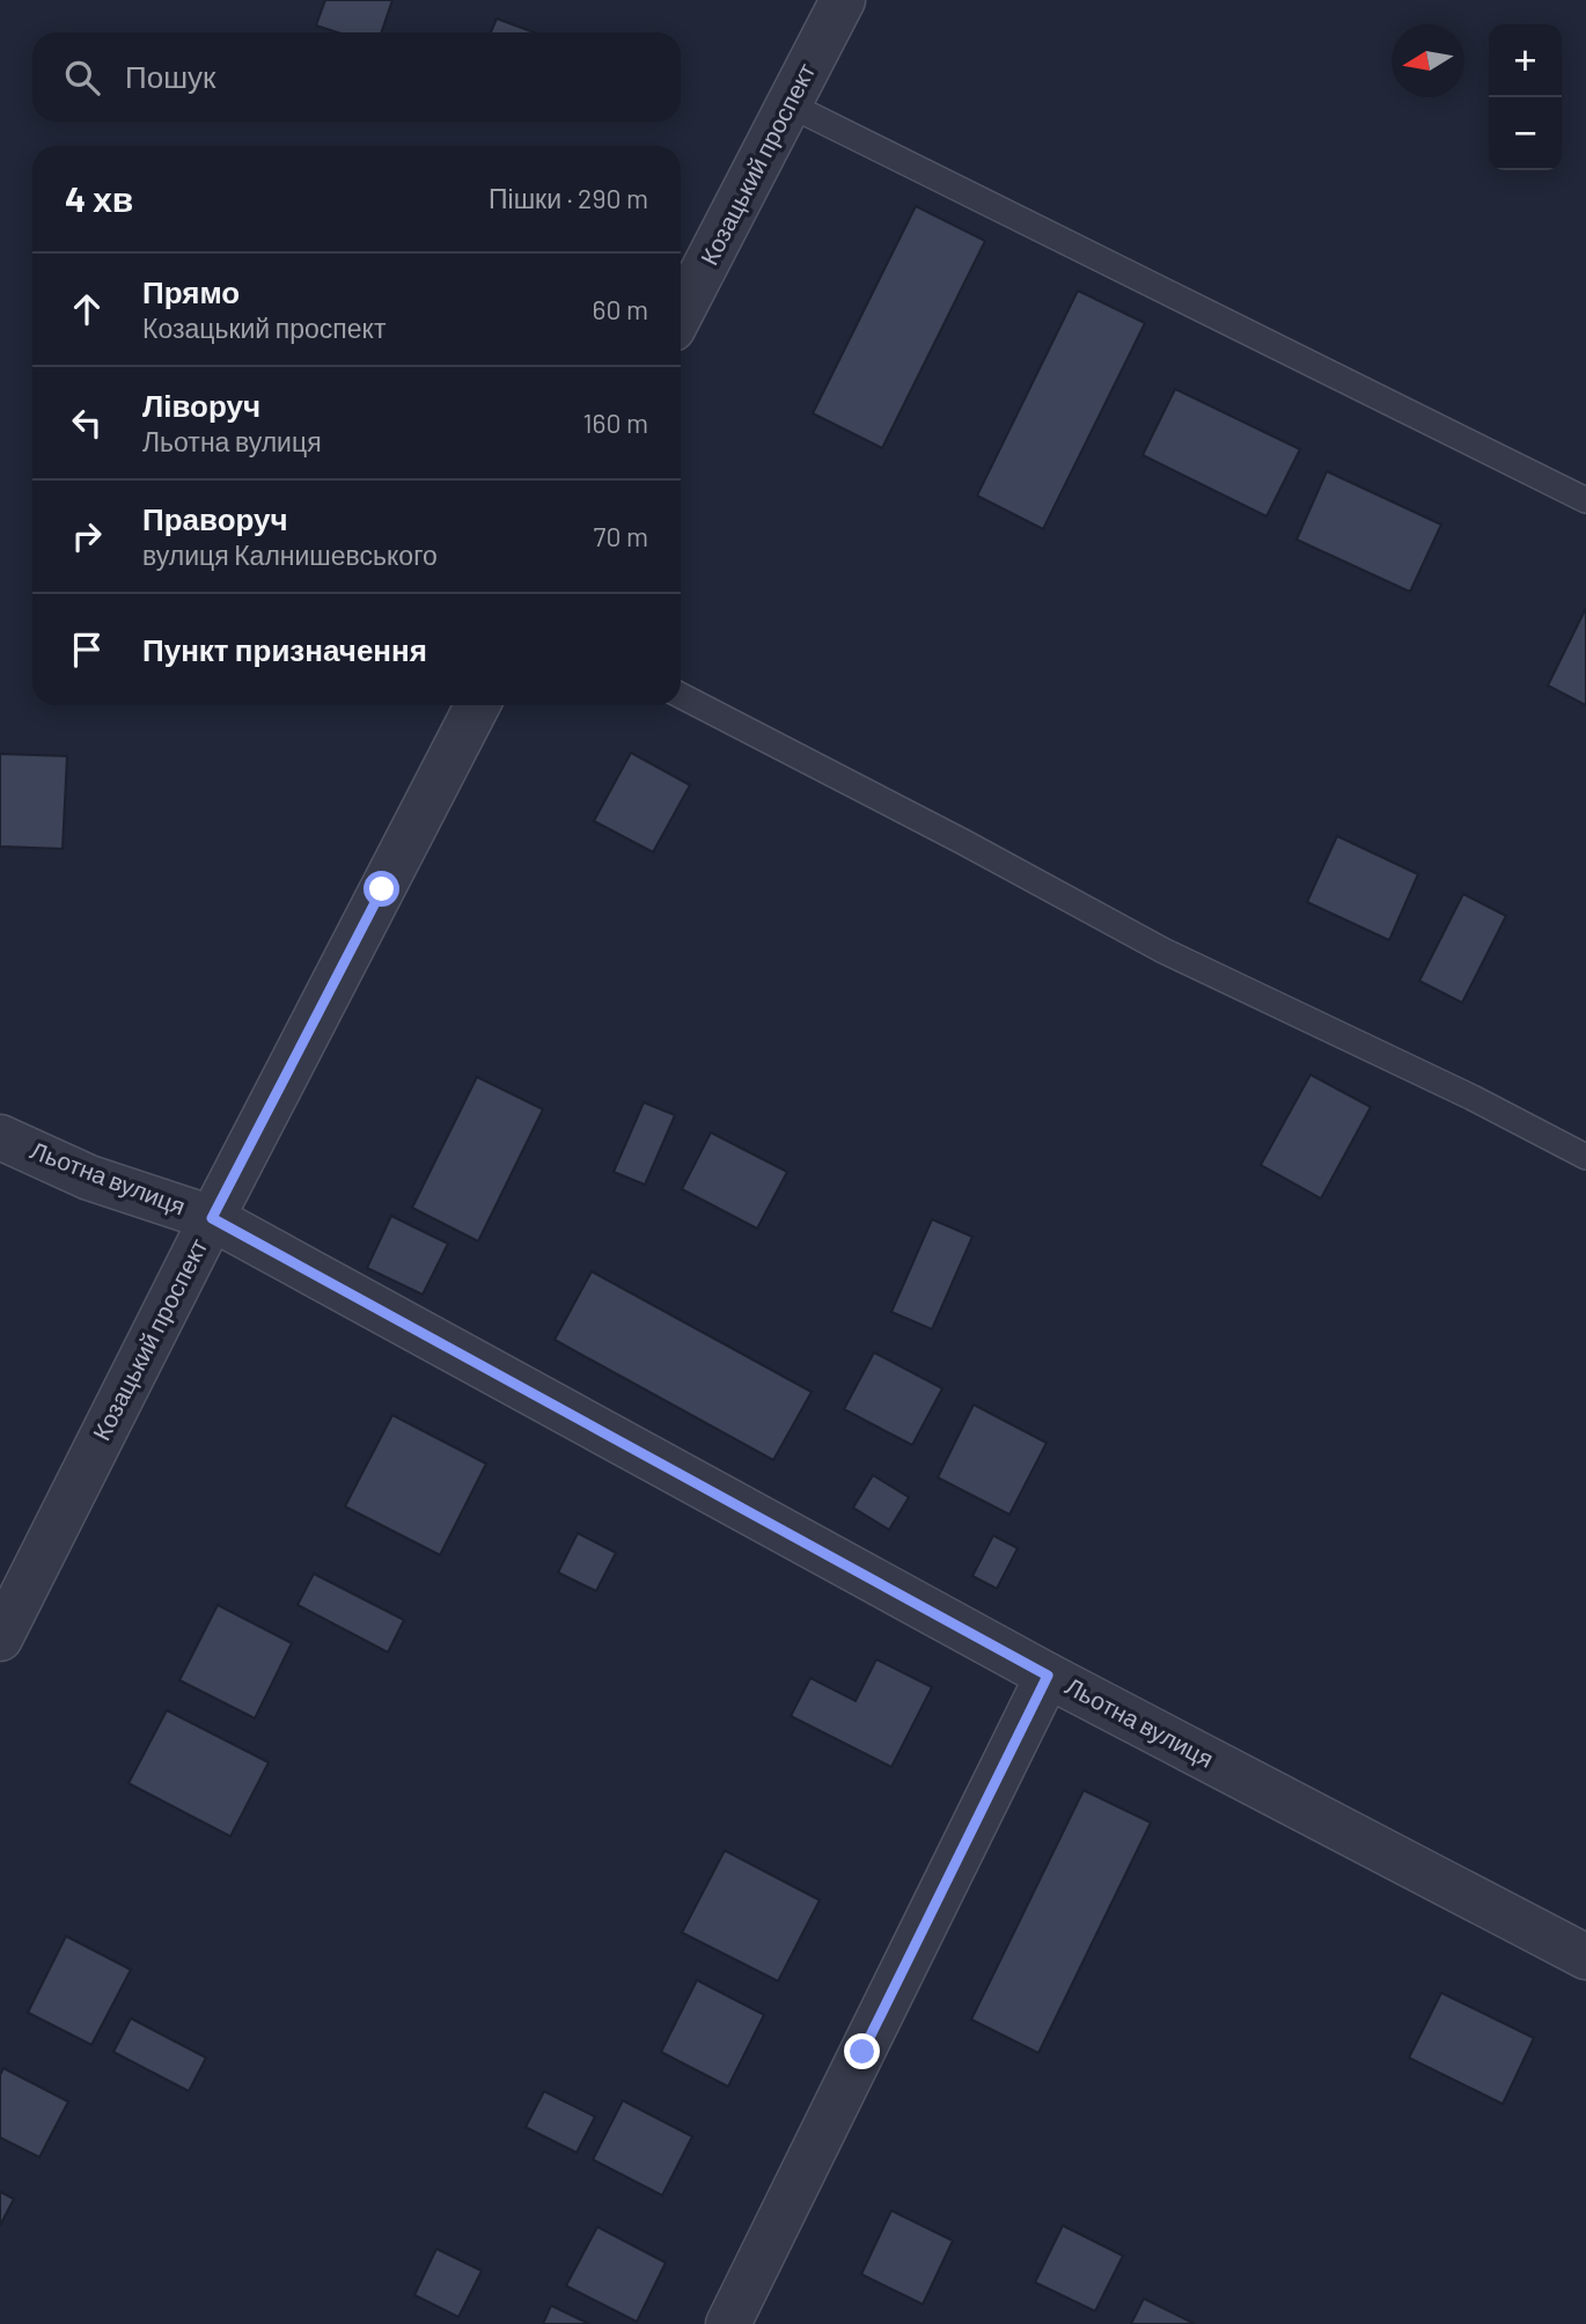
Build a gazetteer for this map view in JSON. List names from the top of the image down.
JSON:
{
  "streets": {
    "street": ["Козацький проспект", "Льотна вулиця"]
  },
  "crossings": [
    ["Козацький проспект", "Льотна вулиця"]
  ],
  "north": "left",
  "page": {
    "map_buttons": ["+", "−"],
    "search": "Пошук",
    "heading": ["4 хв", "Пішки · 290 m"],
    "list": [
      ["Прямо", "Козацький проспект", "60 m"],
      ["Ліворуч", "Льотна вулиця", "160 m"],
      ["Праворуч", "вулиця Калнишевського", "70 m"],
      "Пункт призначення"
    ]
  }
}
